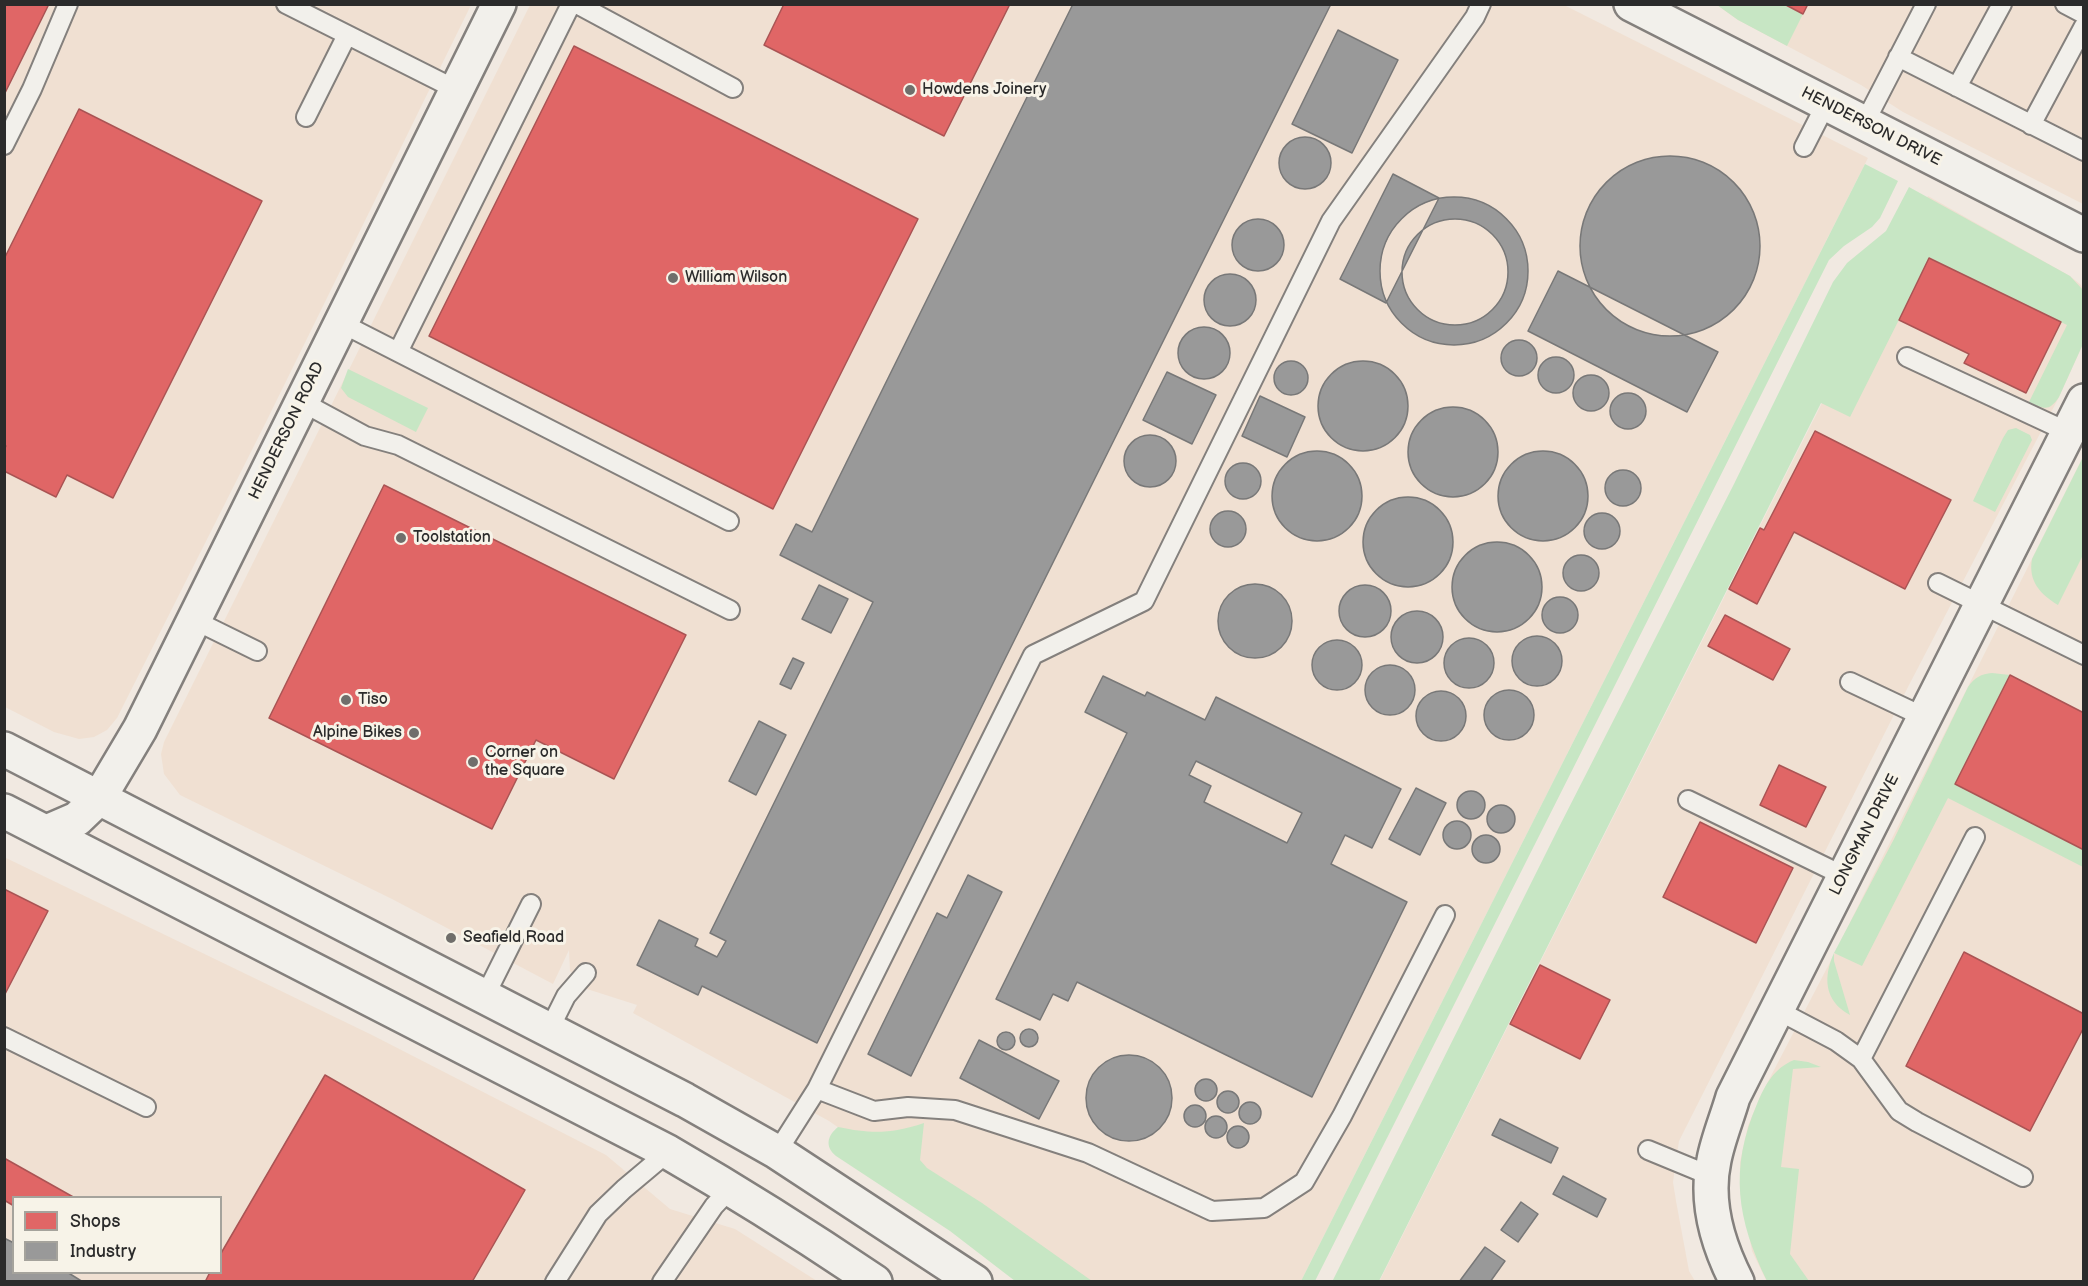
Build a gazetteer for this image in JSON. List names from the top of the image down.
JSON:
{
  "streets": {
    "main road": ["HENDERSON DRIVE", "HENDERSON ROAD", "LONGMAN DRIVE"]
  },
  "places": [
    "Howdens Joinery",
    "William Wilson",
    "Toolstation",
    "Tiso",
    "Alpine Bikes",
    "Corner on the Square",
    "Seafield Road"
  ],
  "legend": ["Shops", "Industry"]
}
